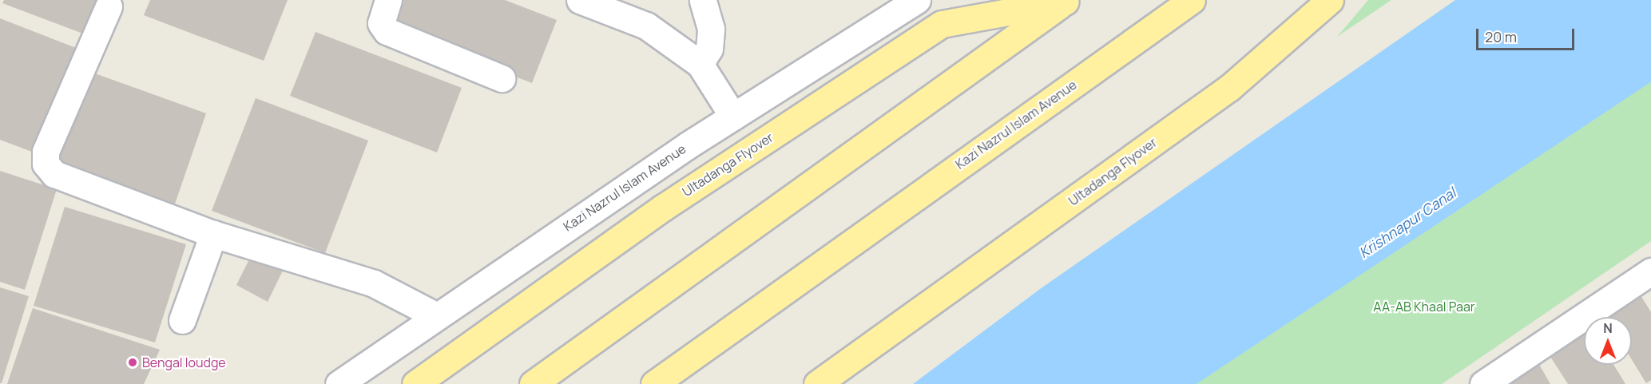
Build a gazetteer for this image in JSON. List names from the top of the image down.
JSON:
{
  "streets": {
    "main road": ["Kazi Nazrul Islam Avenue", "Ultadanga Flyover"]
  },
  "water": ["Krishnapur Canal"],
  "parks": ["AA-AB Khaal Paar"],
  "places": ["Bengal loudge"],
  "scale_bar": "20 m",
  "north": "top"
}
